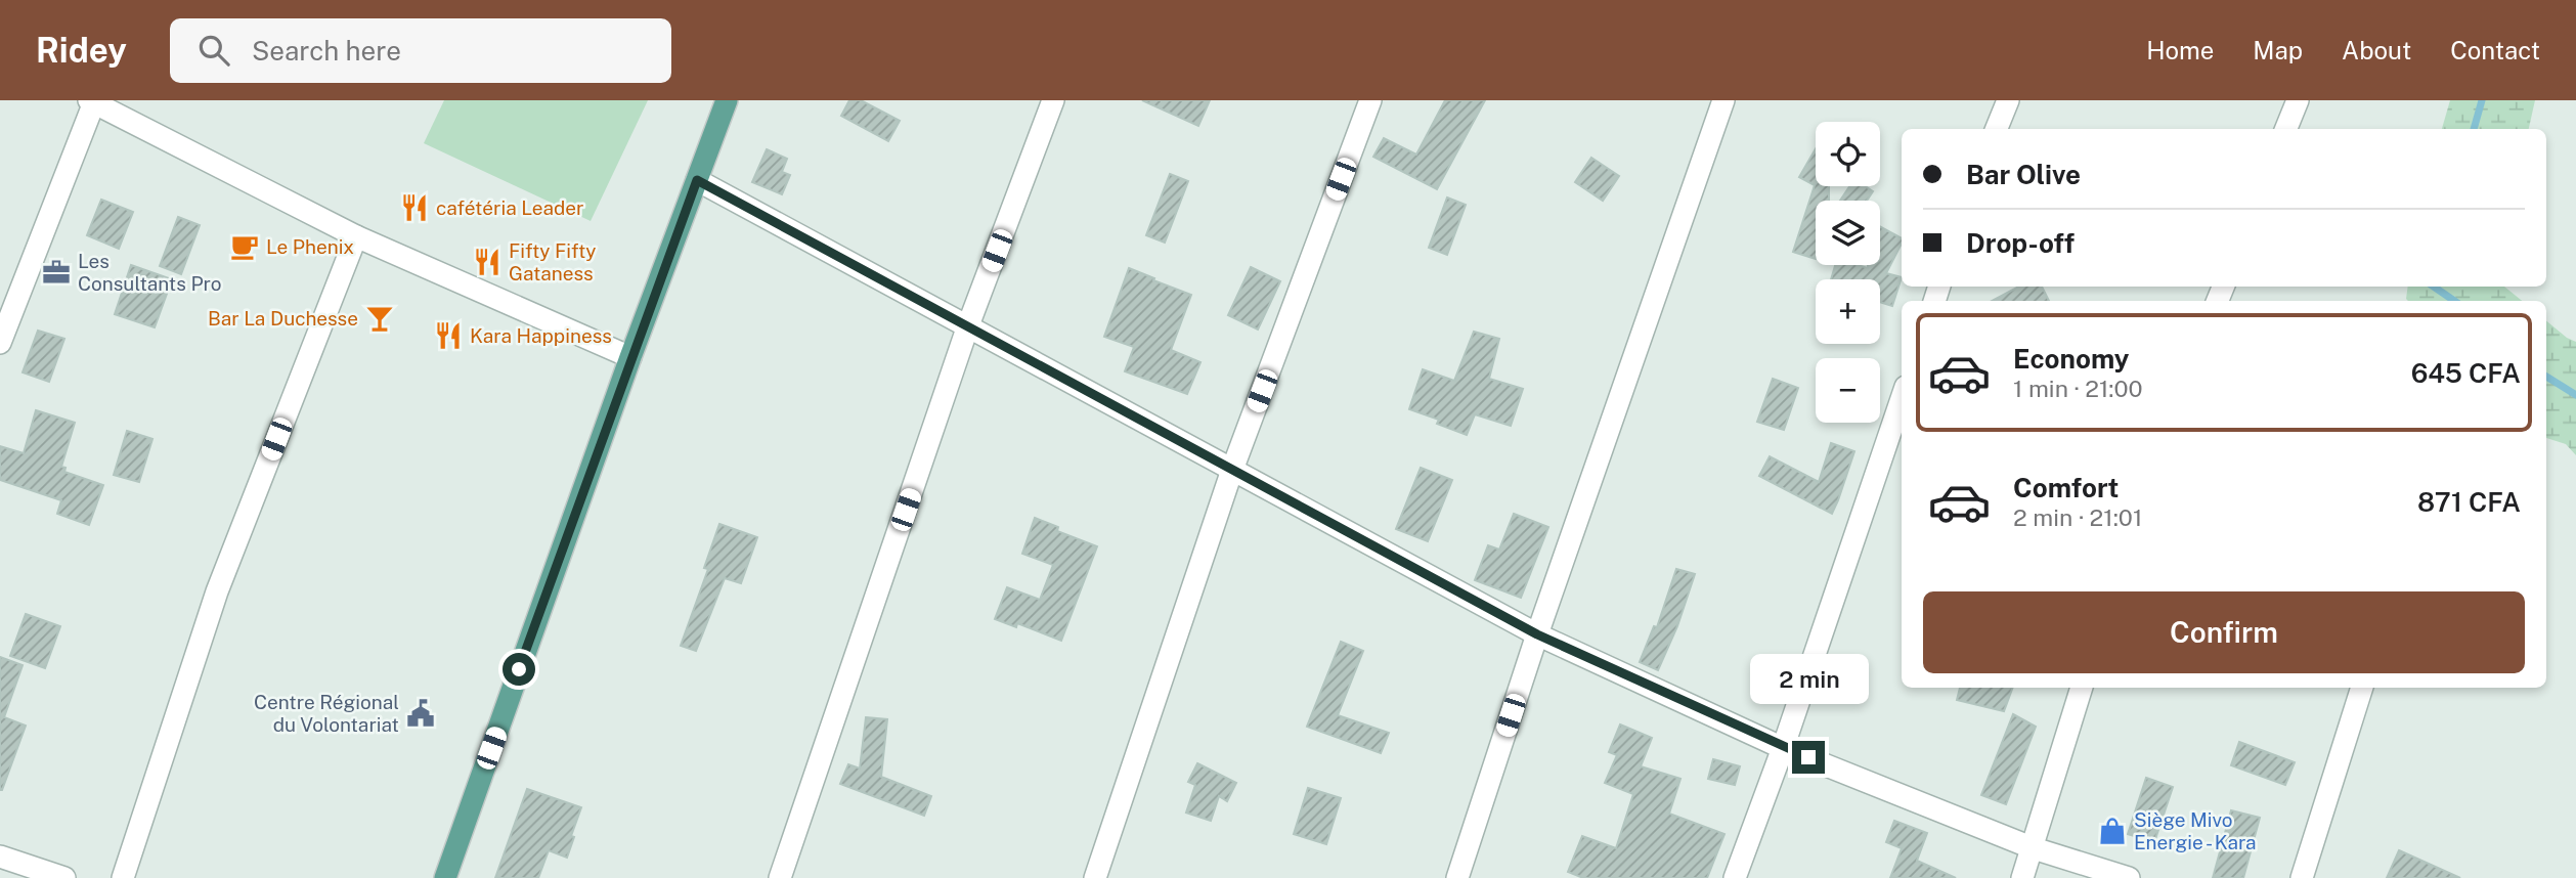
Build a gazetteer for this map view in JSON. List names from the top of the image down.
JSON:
{
  "places": {
    "restaurant": ["cafétéria Leader", "Fifty Fifty Gataness", "Kara Happiness"],
    "cafe": ["Le Phenix"],
    "office": ["Les Consultants Pro"],
    "bar": ["Bar La Duchesse"],
    "public building": ["Centre Régional du Volontariat"],
    "shop": ["Siège Mivo Energie - Kara"]
  },
  "page": {
    "header": "Ridey",
    "search": "Search here",
    "nav": [
      "Home",
      "Map",
      "About",
      "Contact"
    ],
    "map_buttons": ["+", "−"],
    "banner": ["Bar Olive", "Drop-off"],
    "list": [
      {
        "name": "Economy",
        "note": "1 min · 21:00",
        "value": "645 CFA"
      },
      {
        "name": "Comfort",
        "note": "2 min · 21:01",
        "value": "871 CFA"
      }
    ],
    "buttons": "Confirm",
    "bubble": "2 min"
  }
}
